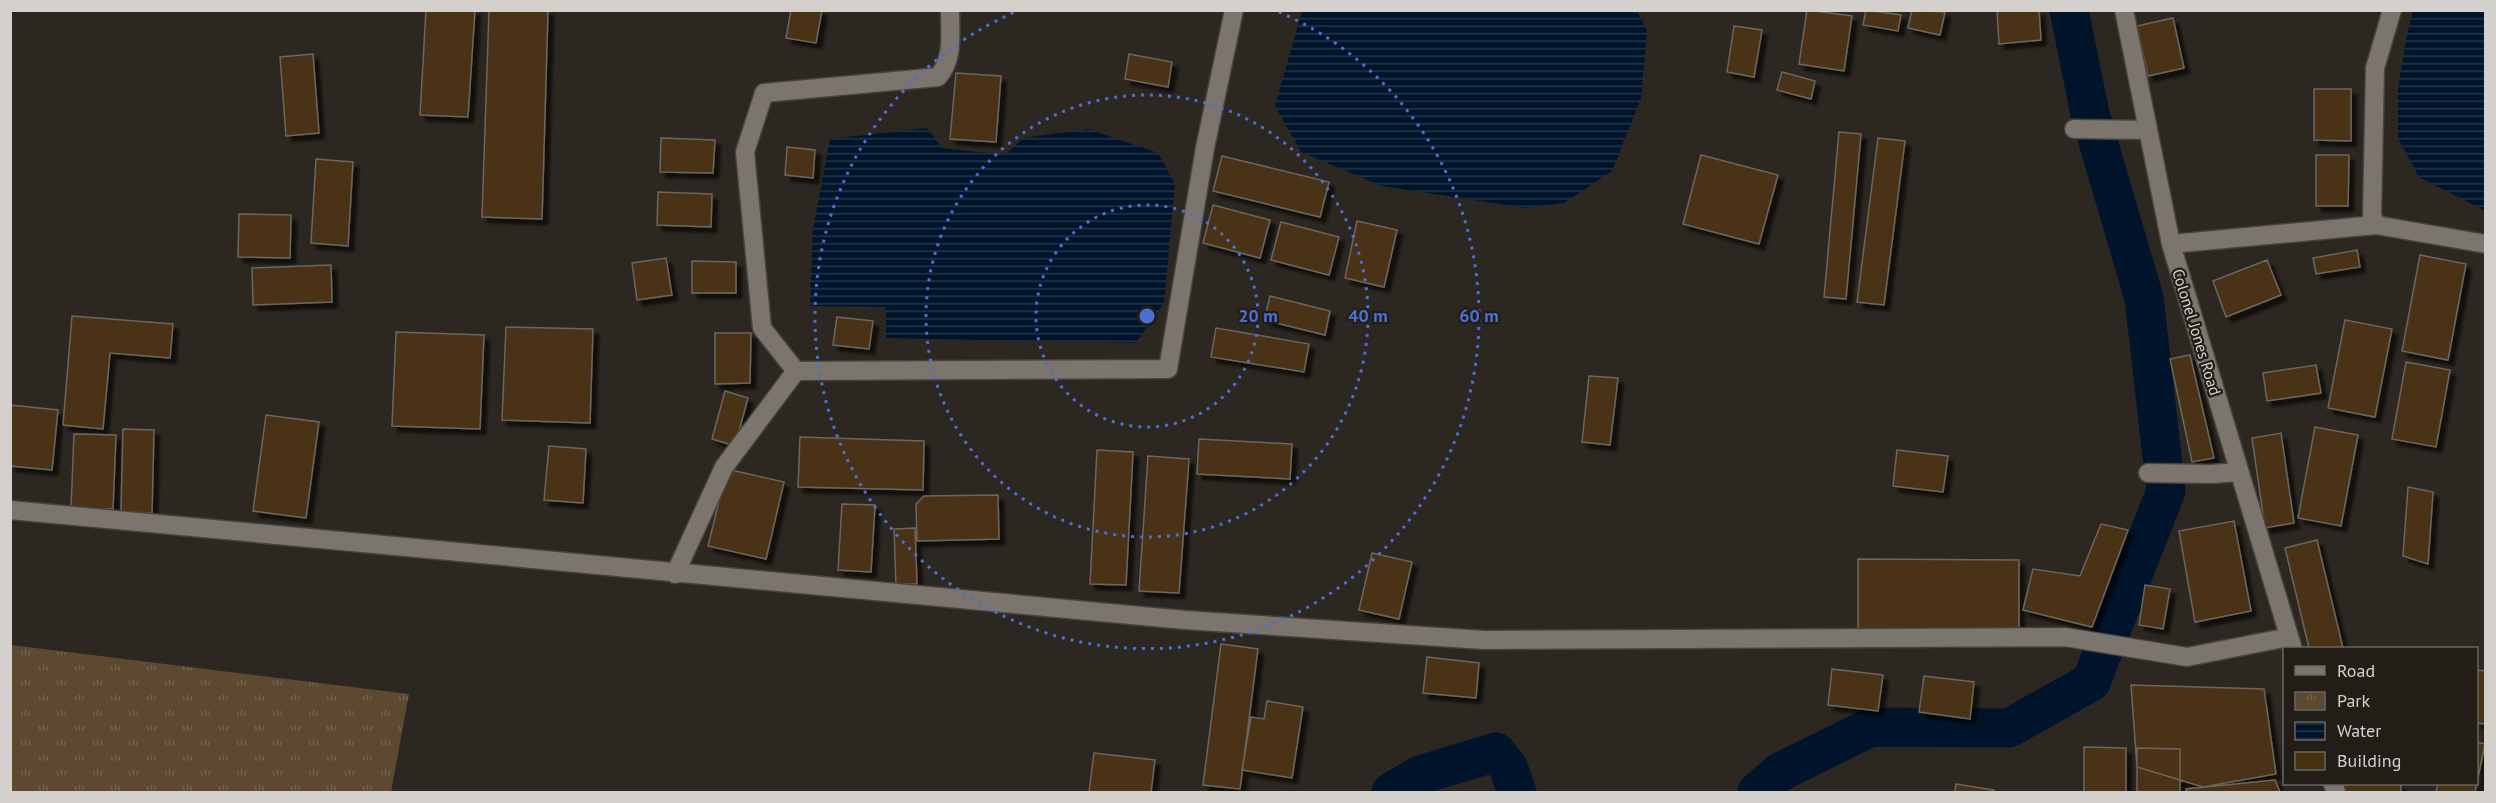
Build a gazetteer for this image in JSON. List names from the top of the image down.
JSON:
{
  "streets": {
    "street": ["Colonel Jones Road"]
  },
  "legend": [
    "Road",
    "Park",
    "Water",
    "Building"
  ],
  "rings": ["20 m", "40 m", "60 m"]
}
